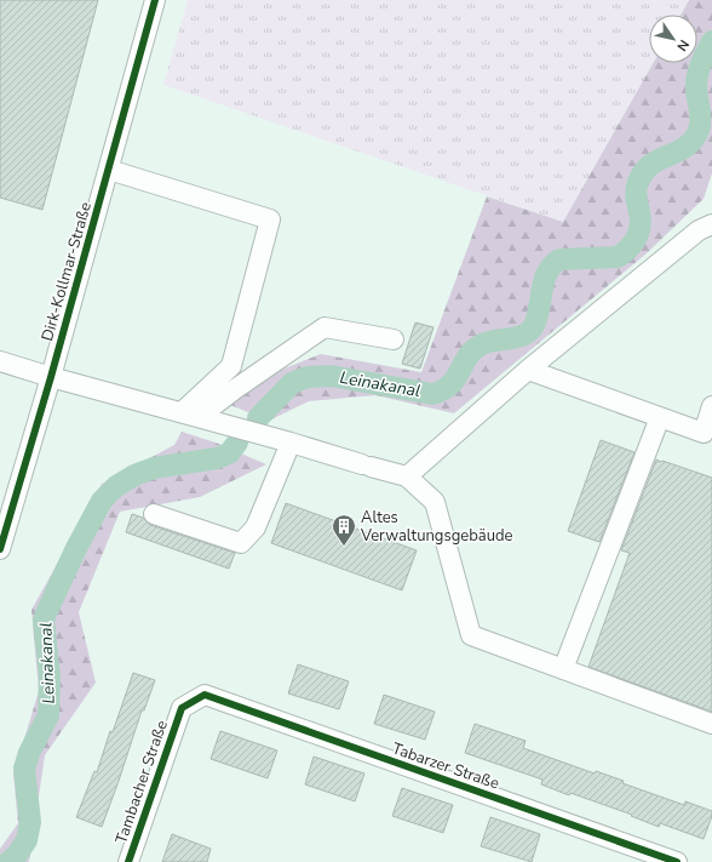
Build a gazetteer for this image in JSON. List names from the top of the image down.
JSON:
{
  "streets": {
    "street": ["Dirk-Kollmar-Straße", "Tabarzer Straße", "Tambacher Straße"]
  },
  "crossings": [
    ["Tabarzer Straße", "Tambacher Straße"]
  ],
  "water": ["Leinakanal"],
  "places": {
    "building": ["Altes Verwaltungsgebäude"]
  },
  "north": "bottom right"
}
